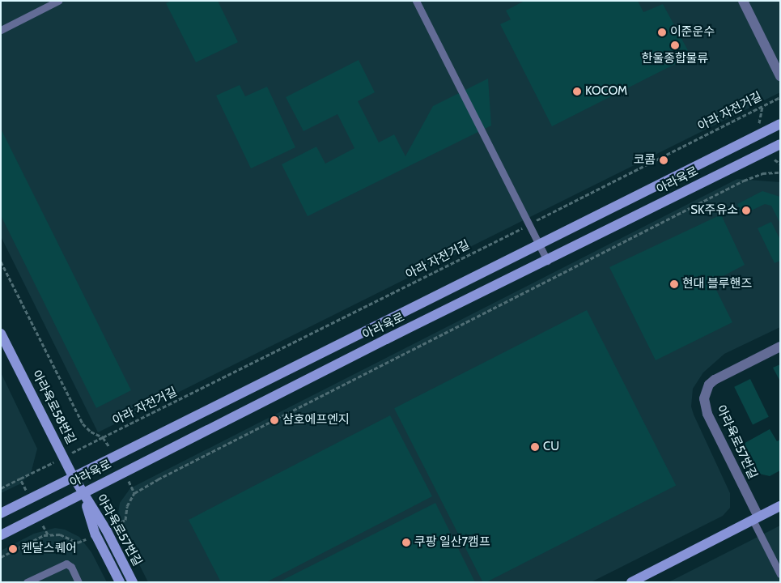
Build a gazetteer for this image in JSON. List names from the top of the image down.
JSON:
{
  "streets": {
    "street": ["아라육로", "아라육로58번길", "아라육로57번길"],
    "path": ["아라 자전거길"]
  },
  "crossings": [
    ["아라육로", "아라육로58번길"],
    ["아라육로", "아라육로57번길"],
    ["아라육로58번길", "아라육로57번길"]
  ],
  "places": [
    "이준운수",
    "한울종합물류",
    "KOCOM",
    "코콤",
    "SK주유소",
    "현대 블루핸즈",
    "삼호에프엔지",
    "CU",
    "쿠팡 일산7캠프",
    "켄달스퀘어"
  ]
}
